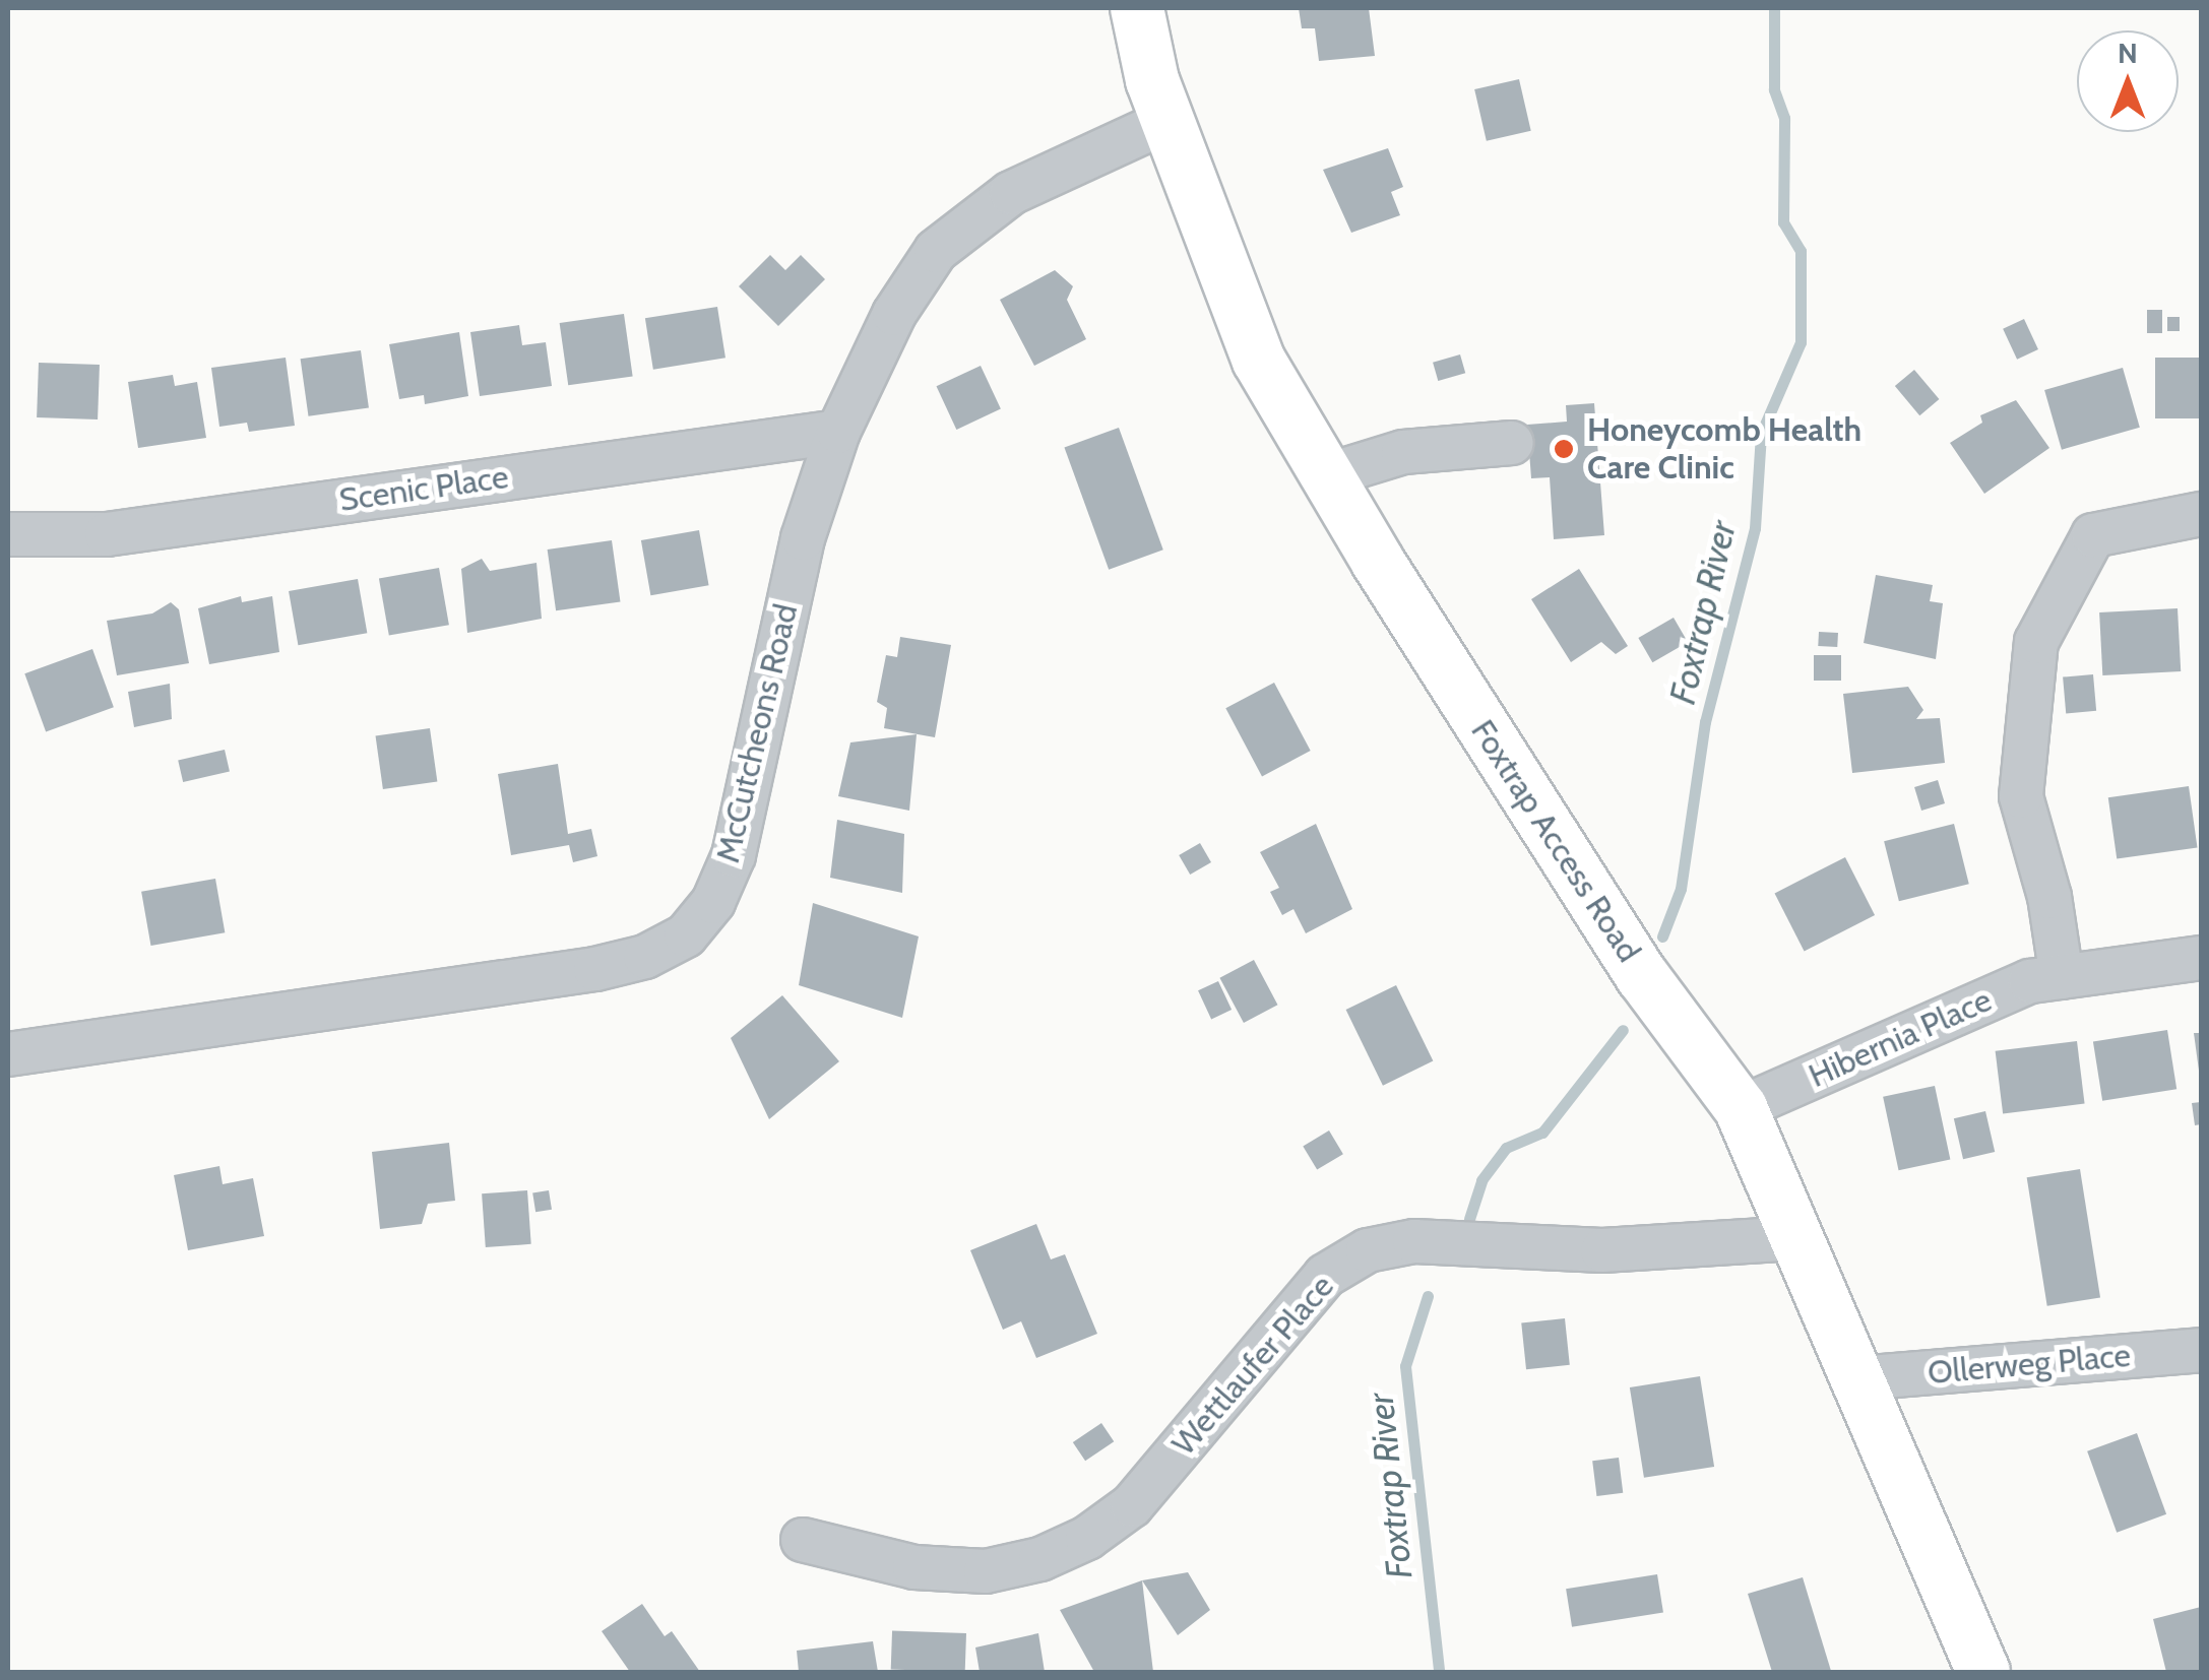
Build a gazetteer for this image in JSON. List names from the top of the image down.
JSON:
{
  "streets": {
    "main road": ["Foxtrap Access Road"],
    "street": [
      "Scenic Place",
      "McCutcheons Road",
      "Hibernia Place",
      "Ollerweg Place",
      "Wettlaufer Place"
    ]
  },
  "crossings": [
    ["Scenic Place", "McCutcheons Road"],
    ["McCutcheons Road", "Foxtrap Access Road"],
    ["Foxtrap Access Road", "Hibernia Place"],
    ["Foxtrap Access Road", "Ollerweg Place"],
    ["Foxtrap Access Road", "Wettlaufer Place"]
  ],
  "water": ["Foxtrap River"],
  "places": ["Honeycomb Health Care Clinic"],
  "north": "top"
}
